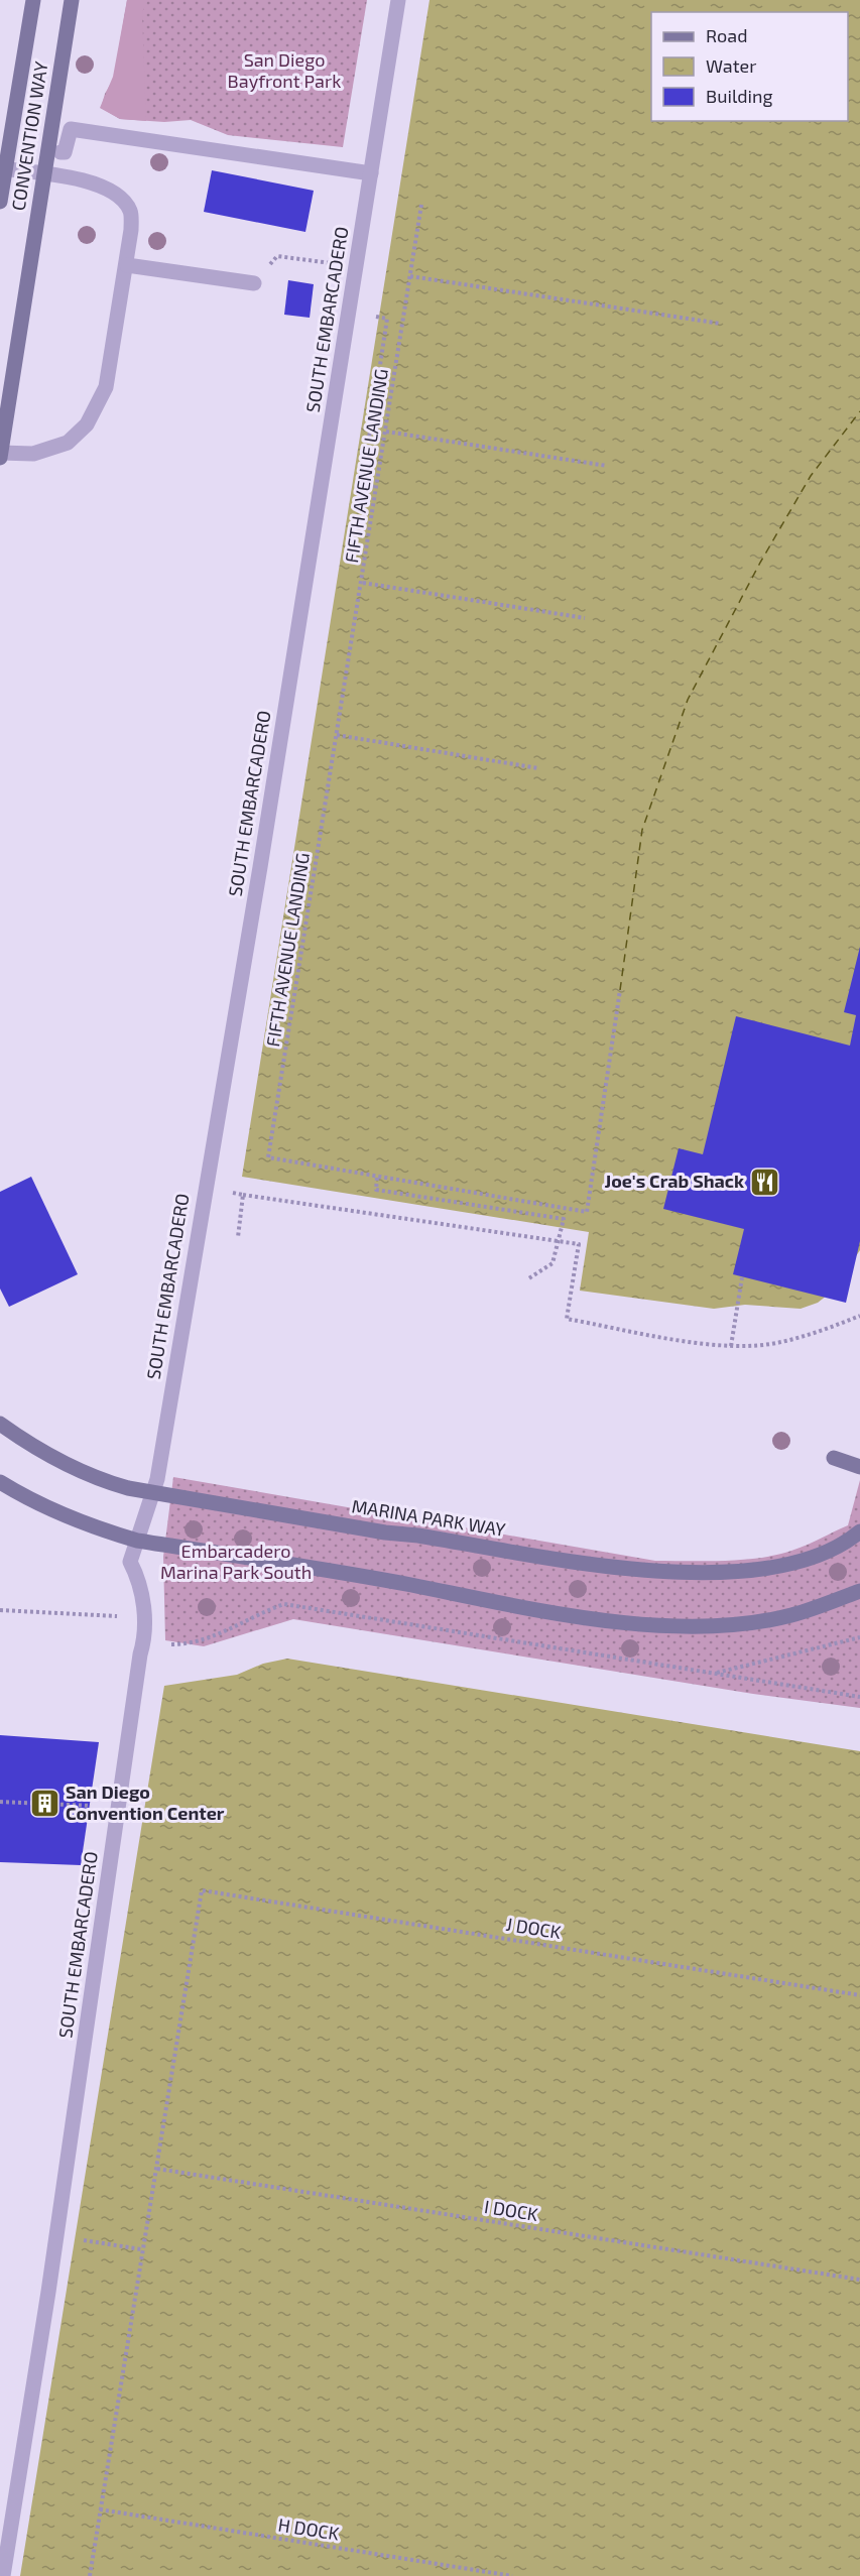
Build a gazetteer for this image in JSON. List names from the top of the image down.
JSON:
{
  "streets": {
    "street": ["CONVENTION WAY", "SOUTH EMBARCADERO", "MARINA PARK WAY"],
    "path": [
      "FIFTH AVENUE LANDING",
      "J DOCK",
      "I DOCK",
      "H DOCK"
    ]
  },
  "crossings": [
    ["SOUTH EMBARCADERO", "MARINA PARK WAY"],
    ["J DOCK", "I DOCK"]
  ],
  "parks": ["San Diego Bayfront Park", "Embarcadero Marina Park South"],
  "places": {
    "restaurant": ["Joe's Crab Shack"],
    "building": ["San Diego Convention Center"]
  },
  "legend": ["Road", "Water", "Building"]
}
